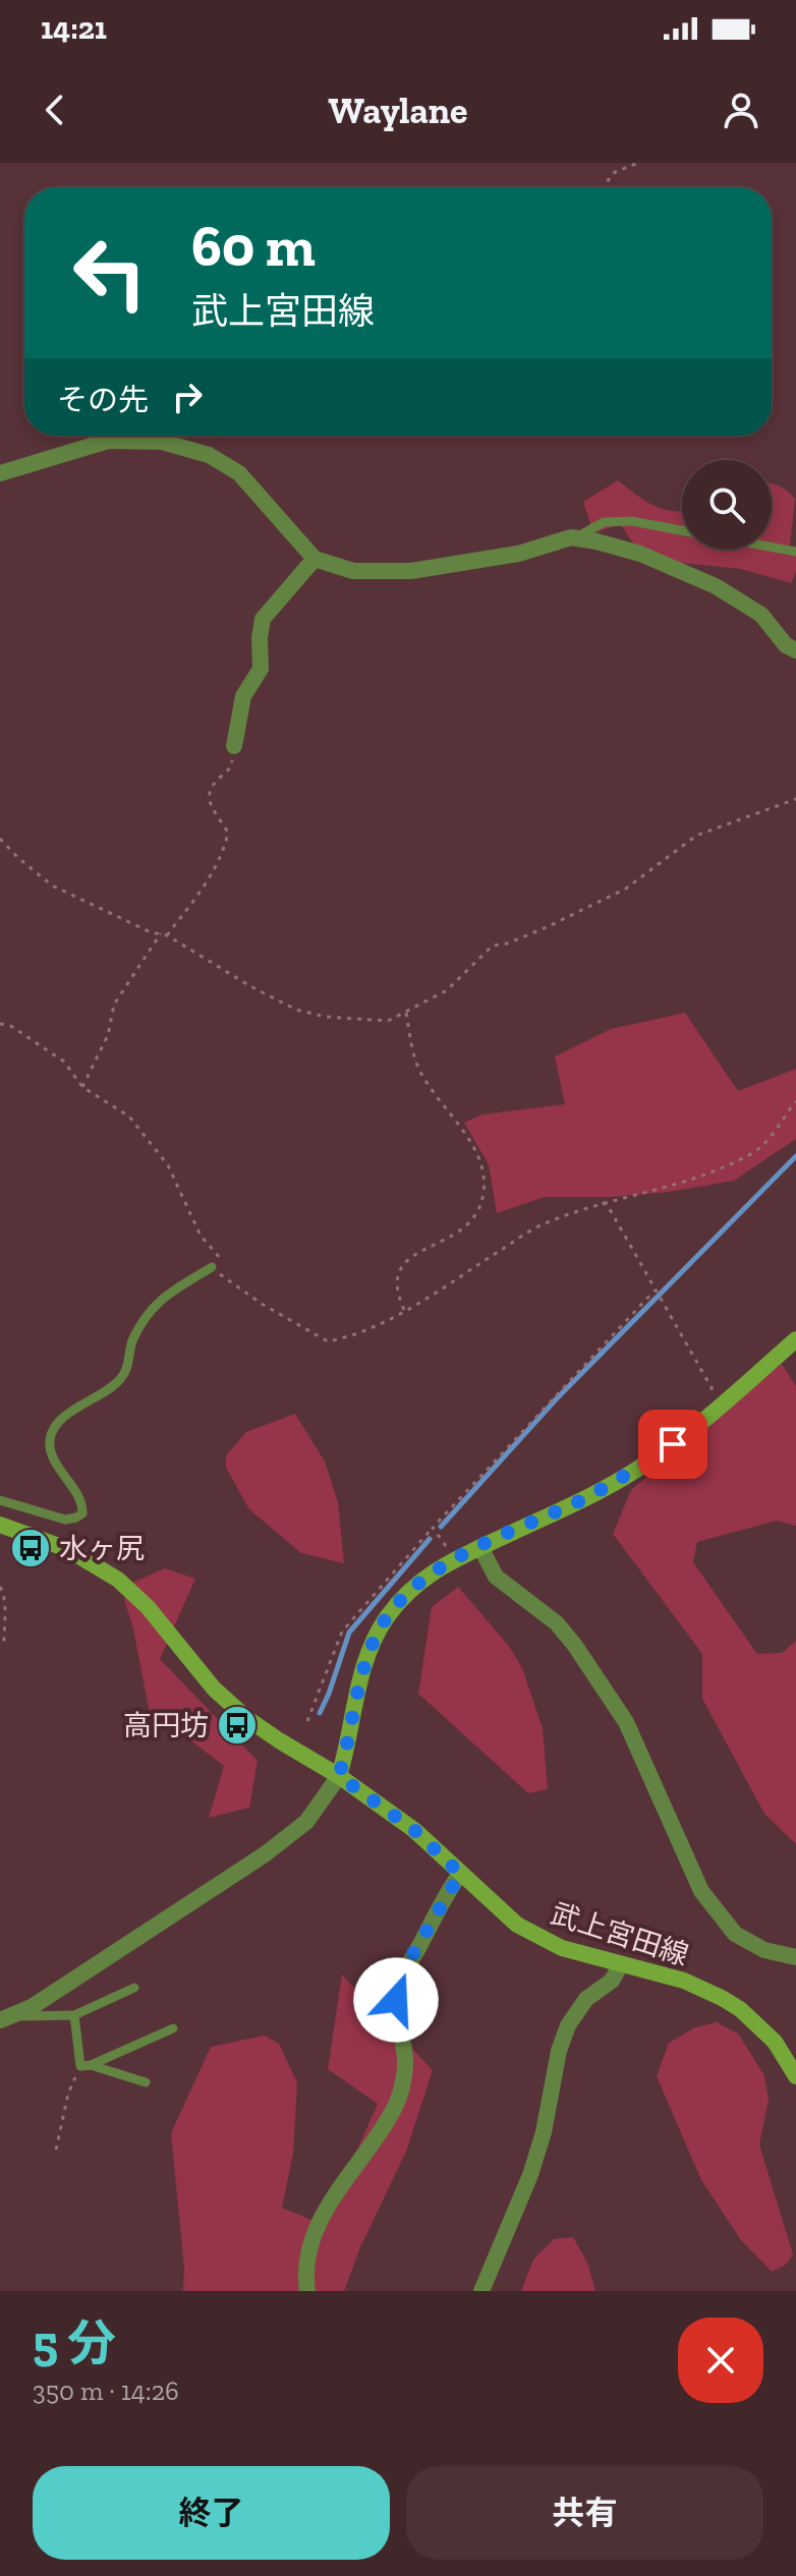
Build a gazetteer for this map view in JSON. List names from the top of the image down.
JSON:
{
  "streets": {
    "main road": ["武上宮田線"]
  },
  "places": {
    "bus stop": ["水ヶ尻", "高円坊"]
  },
  "page": {
    "status": "14:21",
    "header": "Waylane",
    "turn": ["60 m", "武上宮田線"],
    "then": "その先",
    "heading": ["5 分", "350 m · 14:26"],
    "buttons": ["終了", "共有"]
  }
}
